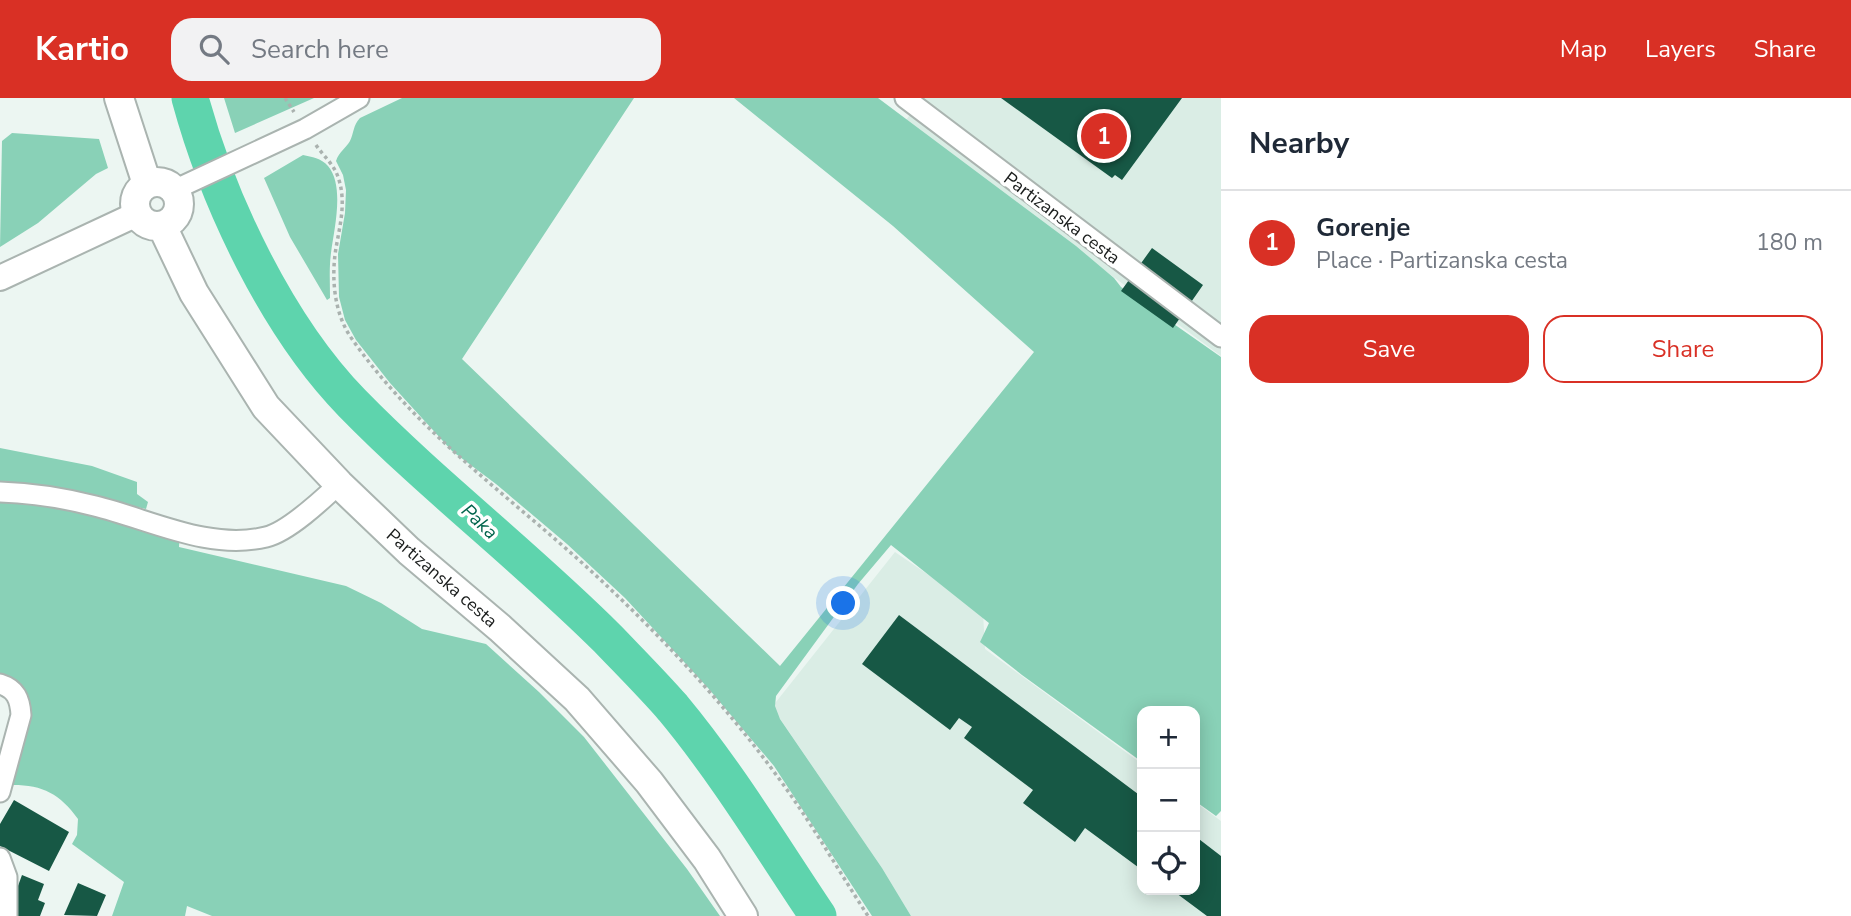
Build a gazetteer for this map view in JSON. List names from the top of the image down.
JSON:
{
  "streets": {
    "main road": ["Partizanska cesta"]
  },
  "water": ["Paka"],
  "page": {
    "header": "Kartio",
    "search": "Search here",
    "nav": ["Map", "Layers", "Share"],
    "heading": "Nearby",
    "pins": "1",
    "list": [
      {
        "mark": "1",
        "name": "Gorenje",
        "note": "Place · Partizanska cesta",
        "value": "180 m"
      }
    ],
    "buttons": ["Save", "Share"],
    "map_buttons": ["+", "−"]
  }
}
